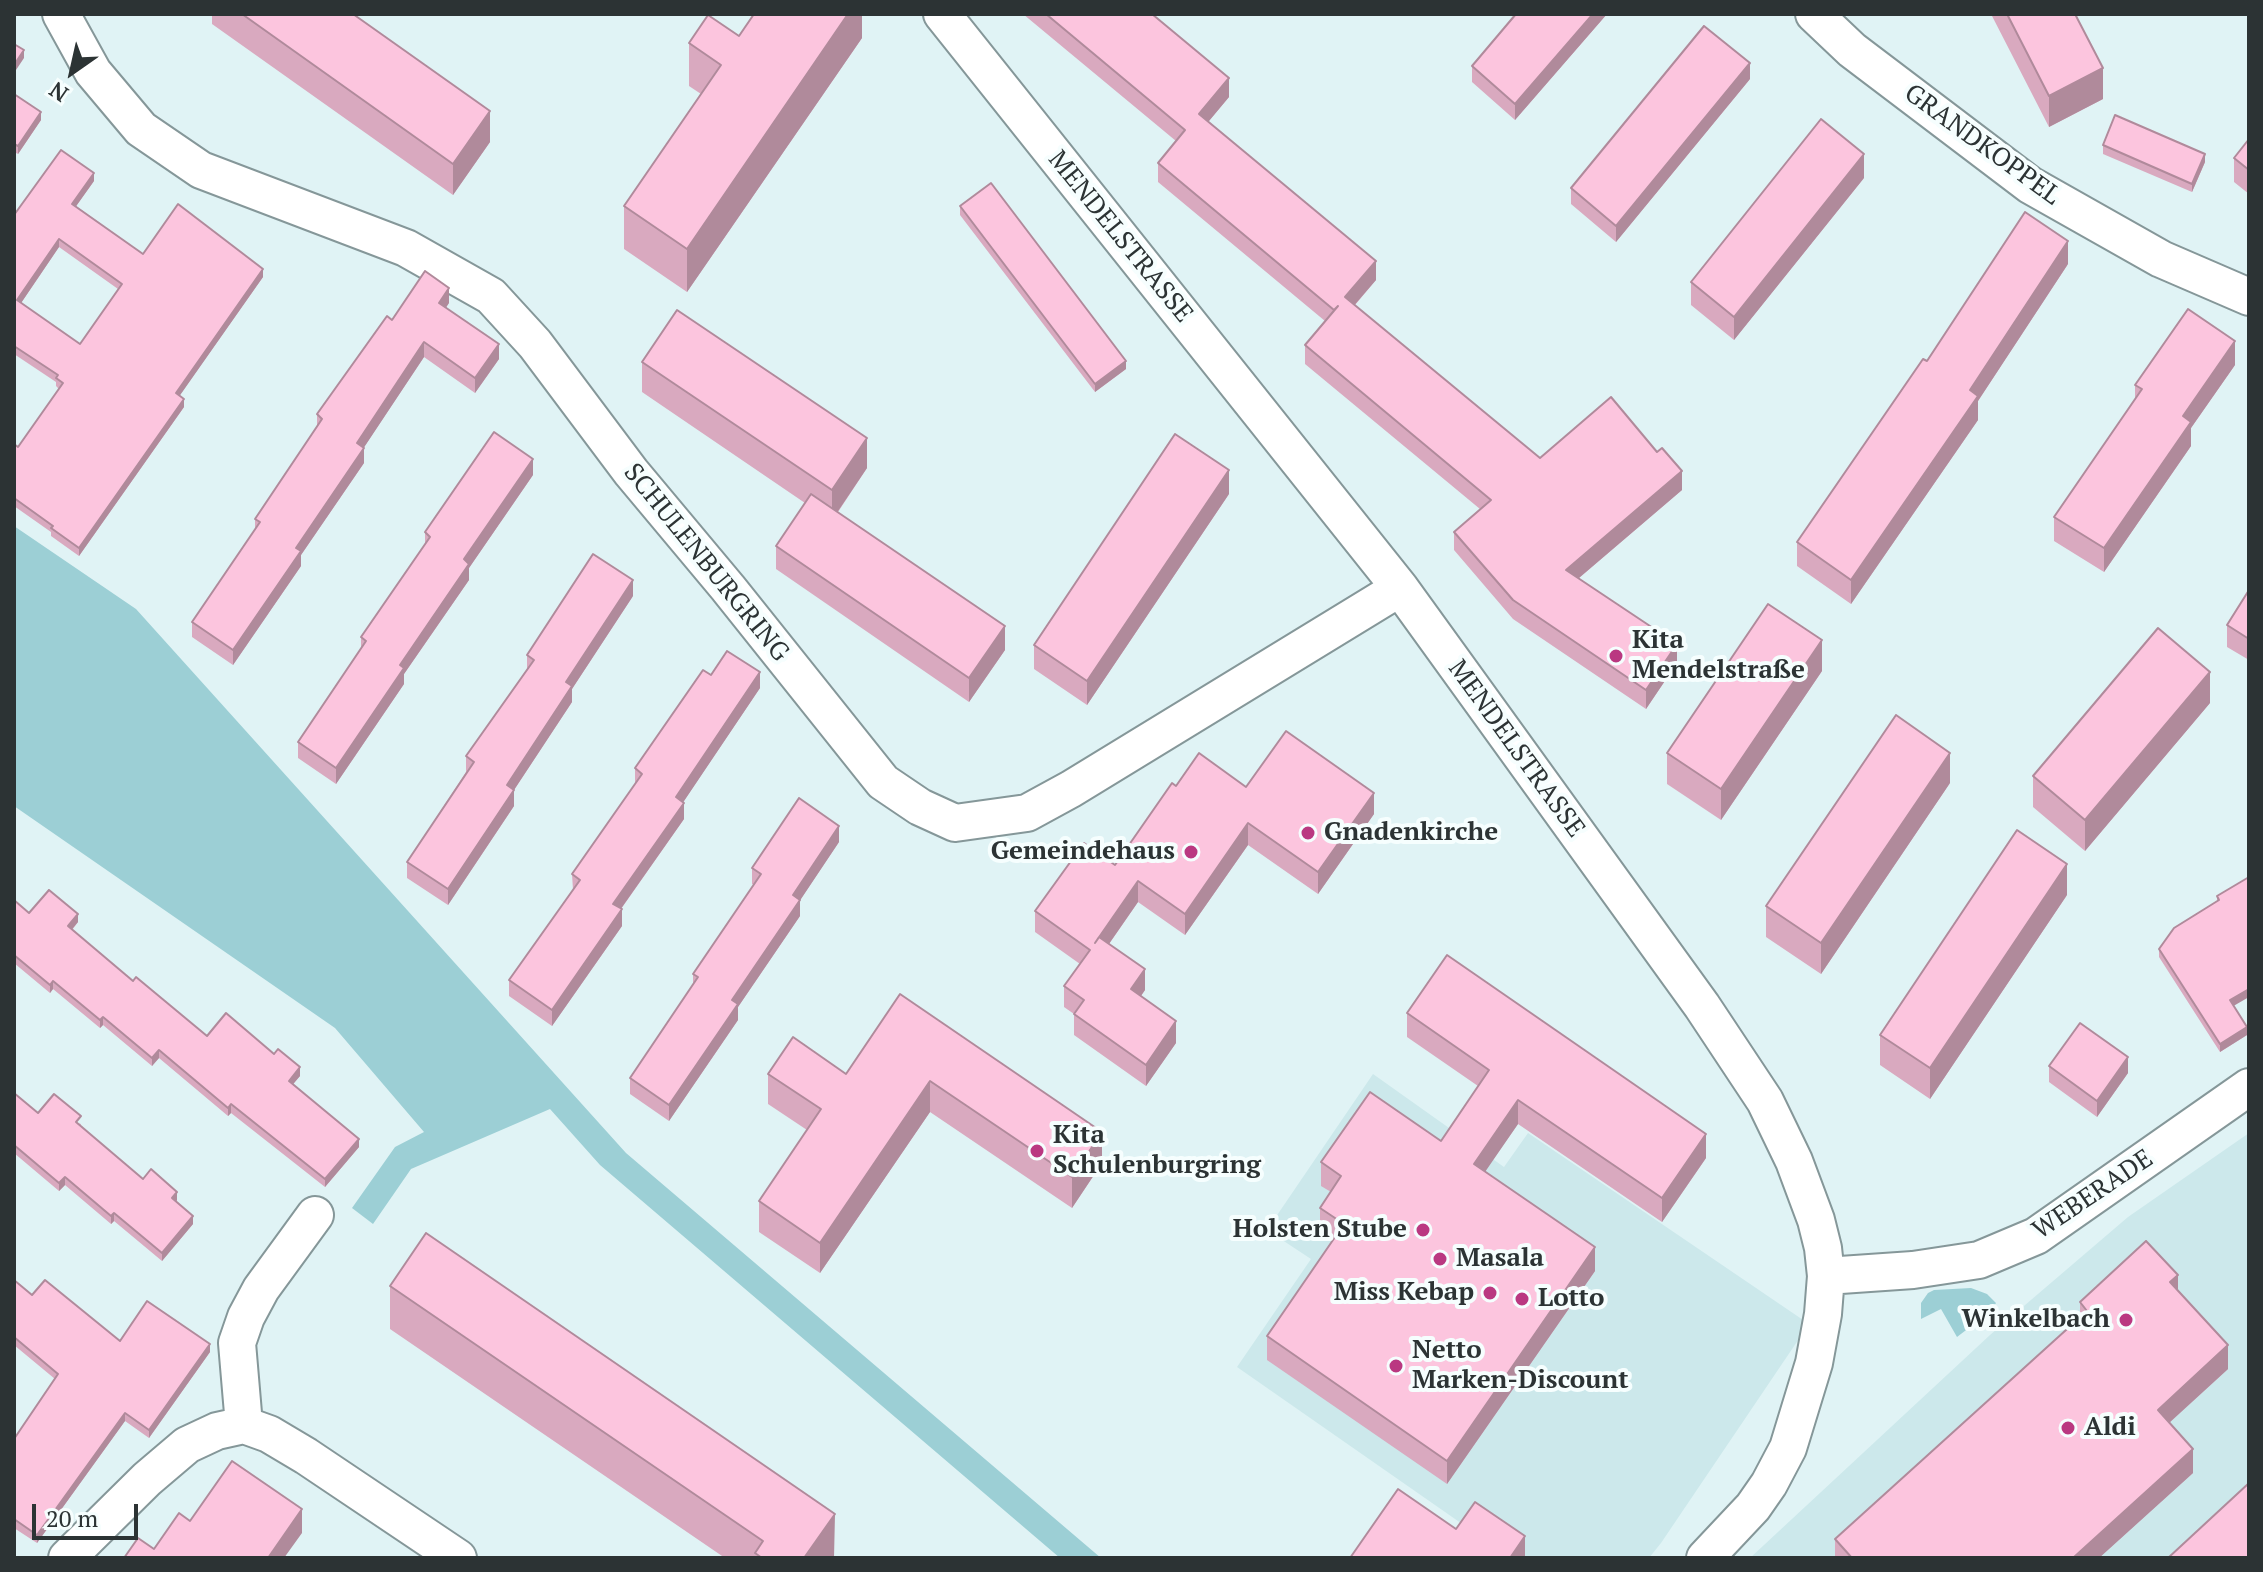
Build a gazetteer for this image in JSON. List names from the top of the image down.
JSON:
{
  "streets": {
    "street": [
      "GRANDKOPPEL",
      "MENDELSTRASSE",
      "SCHULENBURGRING",
      "WEBERADE"
    ]
  },
  "crossings": [
    ["MENDELSTRASSE", "SCHULENBURGRING"],
    ["MENDELSTRASSE", "WEBERADE"]
  ],
  "places": [
    "Kita Mendelstraße",
    "Gnadenkirche",
    "Gemeindehaus",
    "Kita Schulenburgring",
    "Holsten Stube",
    "Masala",
    "Miss Kebap",
    "Lotto",
    "Winkelbach",
    "Netto Marken-Discount",
    "Aldi"
  ],
  "scale_bar": "20 m",
  "north": "bottom left"
}
